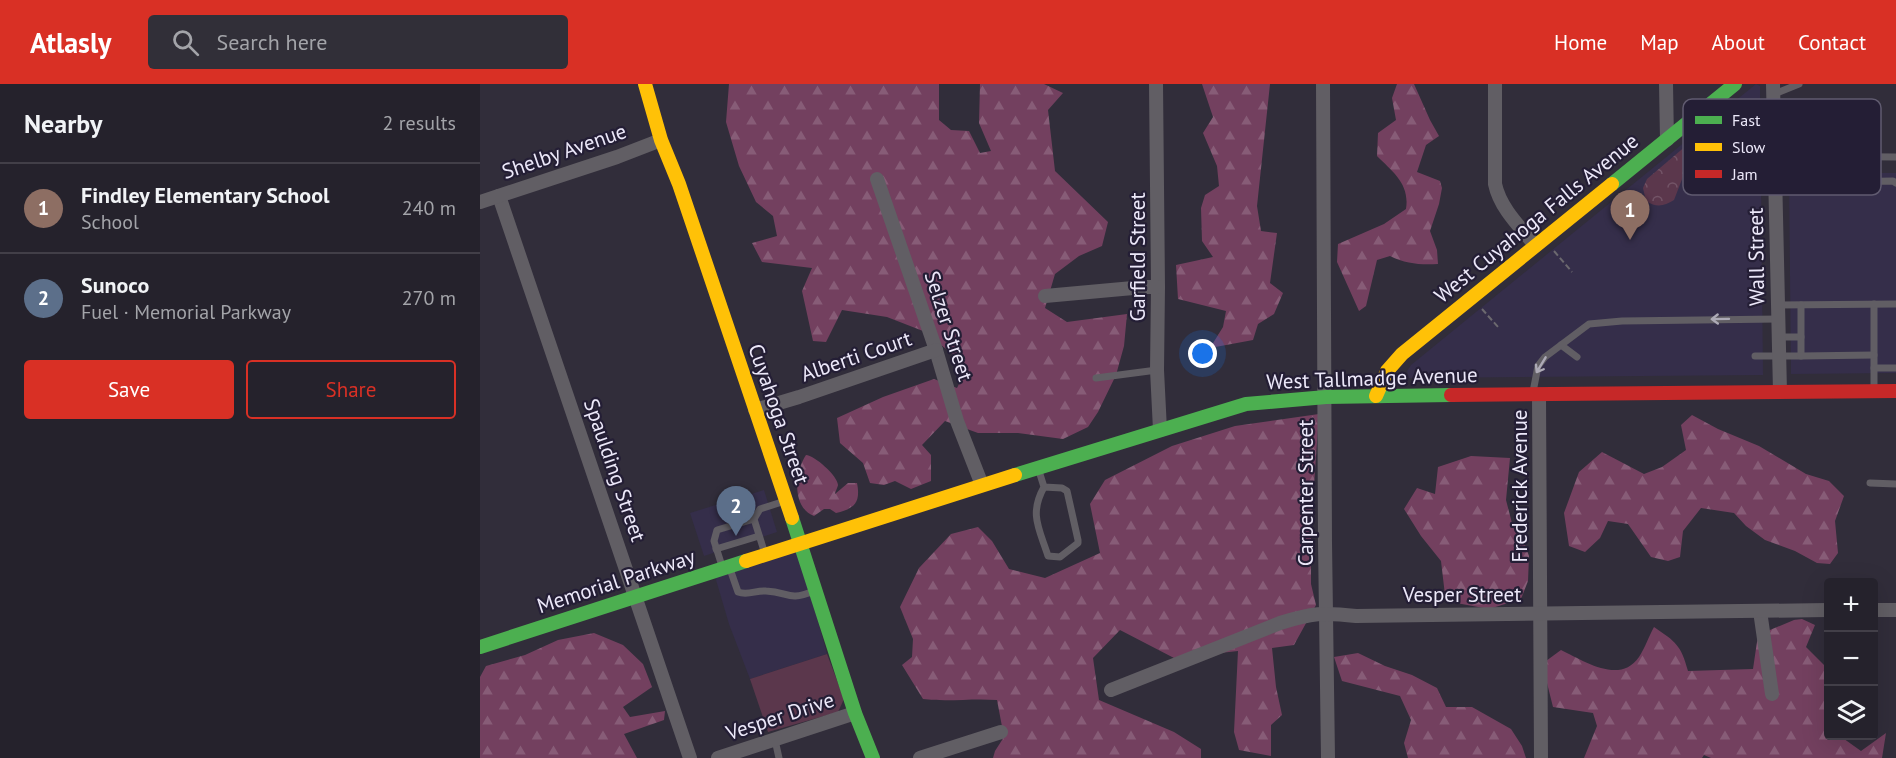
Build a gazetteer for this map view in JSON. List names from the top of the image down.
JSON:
{
  "streets": {
    "main road": [
      "West Cuyahoga Falls Avenue",
      "West Tallmadge Avenue",
      "Cuyahoga Street",
      "Memorial Parkway"
    ],
    "street": [
      "Shelby Avenue",
      "Garfield Street",
      "Wall Street",
      "Selzer Street",
      "Alberti Court",
      "Spaulding Street",
      "Frederick Avenue",
      "Carpenter Street",
      "Vesper Street",
      "Vesper Drive"
    ]
  },
  "crossings": [
    ["Shelby Avenue", "Cuyahoga Street"],
    ["Shelby Avenue", "Spaulding Street"],
    ["West Cuyahoga Falls Avenue", "West Tallmadge Avenue"],
    ["Garfield Street", "West Tallmadge Avenue"],
    ["Wall Street", "West Tallmadge Avenue"],
    ["Selzer Street", "Alberti Court"],
    ["Selzer Street", "West Tallmadge Avenue"],
    ["Alberti Court", "Cuyahoga Street"],
    ["West Tallmadge Avenue", "Cuyahoga Street"],
    ["West Tallmadge Avenue", "Frederick Avenue"],
    ["West Tallmadge Avenue", "Carpenter Street"],
    ["West Tallmadge Avenue", "Memorial Parkway"],
    ["Cuyahoga Street", "Memorial Parkway"],
    ["Cuyahoga Street", "Vesper Drive"],
    ["Spaulding Street", "Memorial Parkway"],
    ["Frederick Avenue", "Vesper Street"],
    ["Carpenter Street", "Vesper Street"]
  ],
  "legend": ["Fast", "Slow", "Jam"],
  "page": {
    "header": "Atlasly",
    "search": "Search here",
    "nav": [
      "Home",
      "Map",
      "About",
      "Contact"
    ],
    "heading": ["Nearby", "2 results"],
    "list": [
      {
        "mark": "1",
        "name": "Findley Elementary School",
        "note": "School",
        "value": "240 m"
      },
      {
        "mark": "2",
        "name": "Sunoco",
        "note": "Fuel · Memorial Parkway",
        "value": "270 m"
      }
    ],
    "pins": ["1", "2"],
    "buttons": ["Save", "Share"],
    "map_buttons": ["+", "−"]
  }
}
